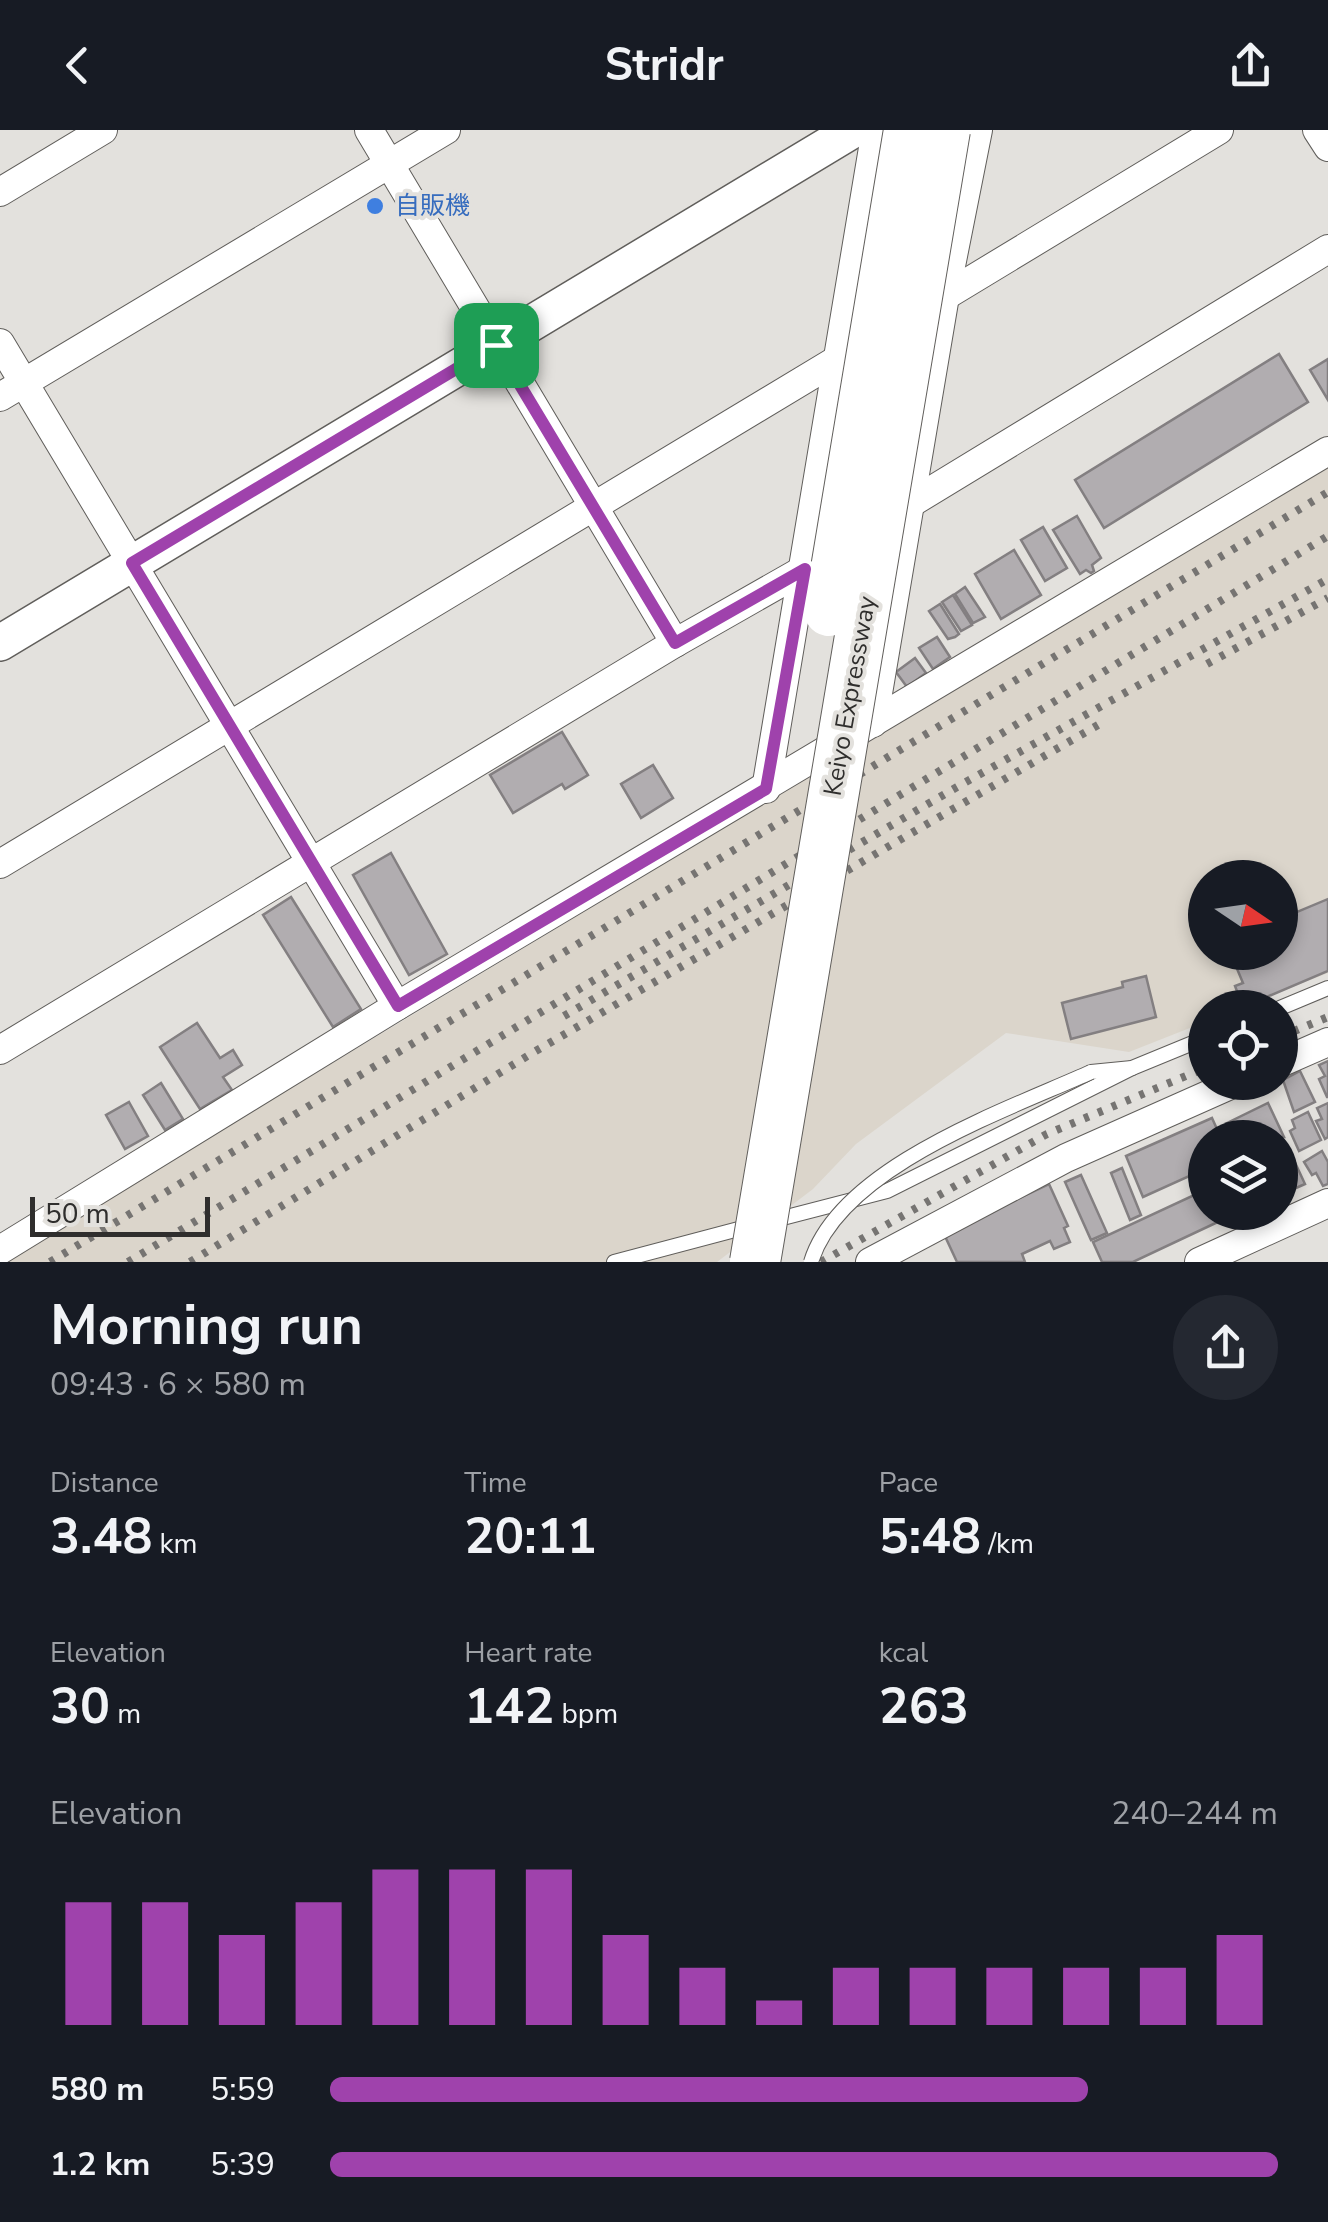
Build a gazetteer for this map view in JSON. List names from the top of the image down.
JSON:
{
  "streets": {
    "highway": ["Keiyo Expressway"]
  },
  "places": ["自販機"],
  "scale_bar": "50 m",
  "north": "right",
  "page": {
    "header": "Stridr",
    "scale": "50 m",
    "heading": ["Morning run", "09:43 · 6 × 580 m"],
    "stats": [
      ["Distance", "3.48 km"],
      ["Time", "20:11"],
      ["Pace", "5:48 /km"],
      ["Elevation", "30 m"],
      ["Heart rate", "142 bpm"],
      ["kcal", "263"]
    ],
    "chart": ["Elevation", "240–244 m"],
    "list": [
      {
        "name": "580 m",
        "note": "5:59"
      },
      {
        "name": "1.2 km",
        "note": "5:39"
      }
    ]
  }
}
